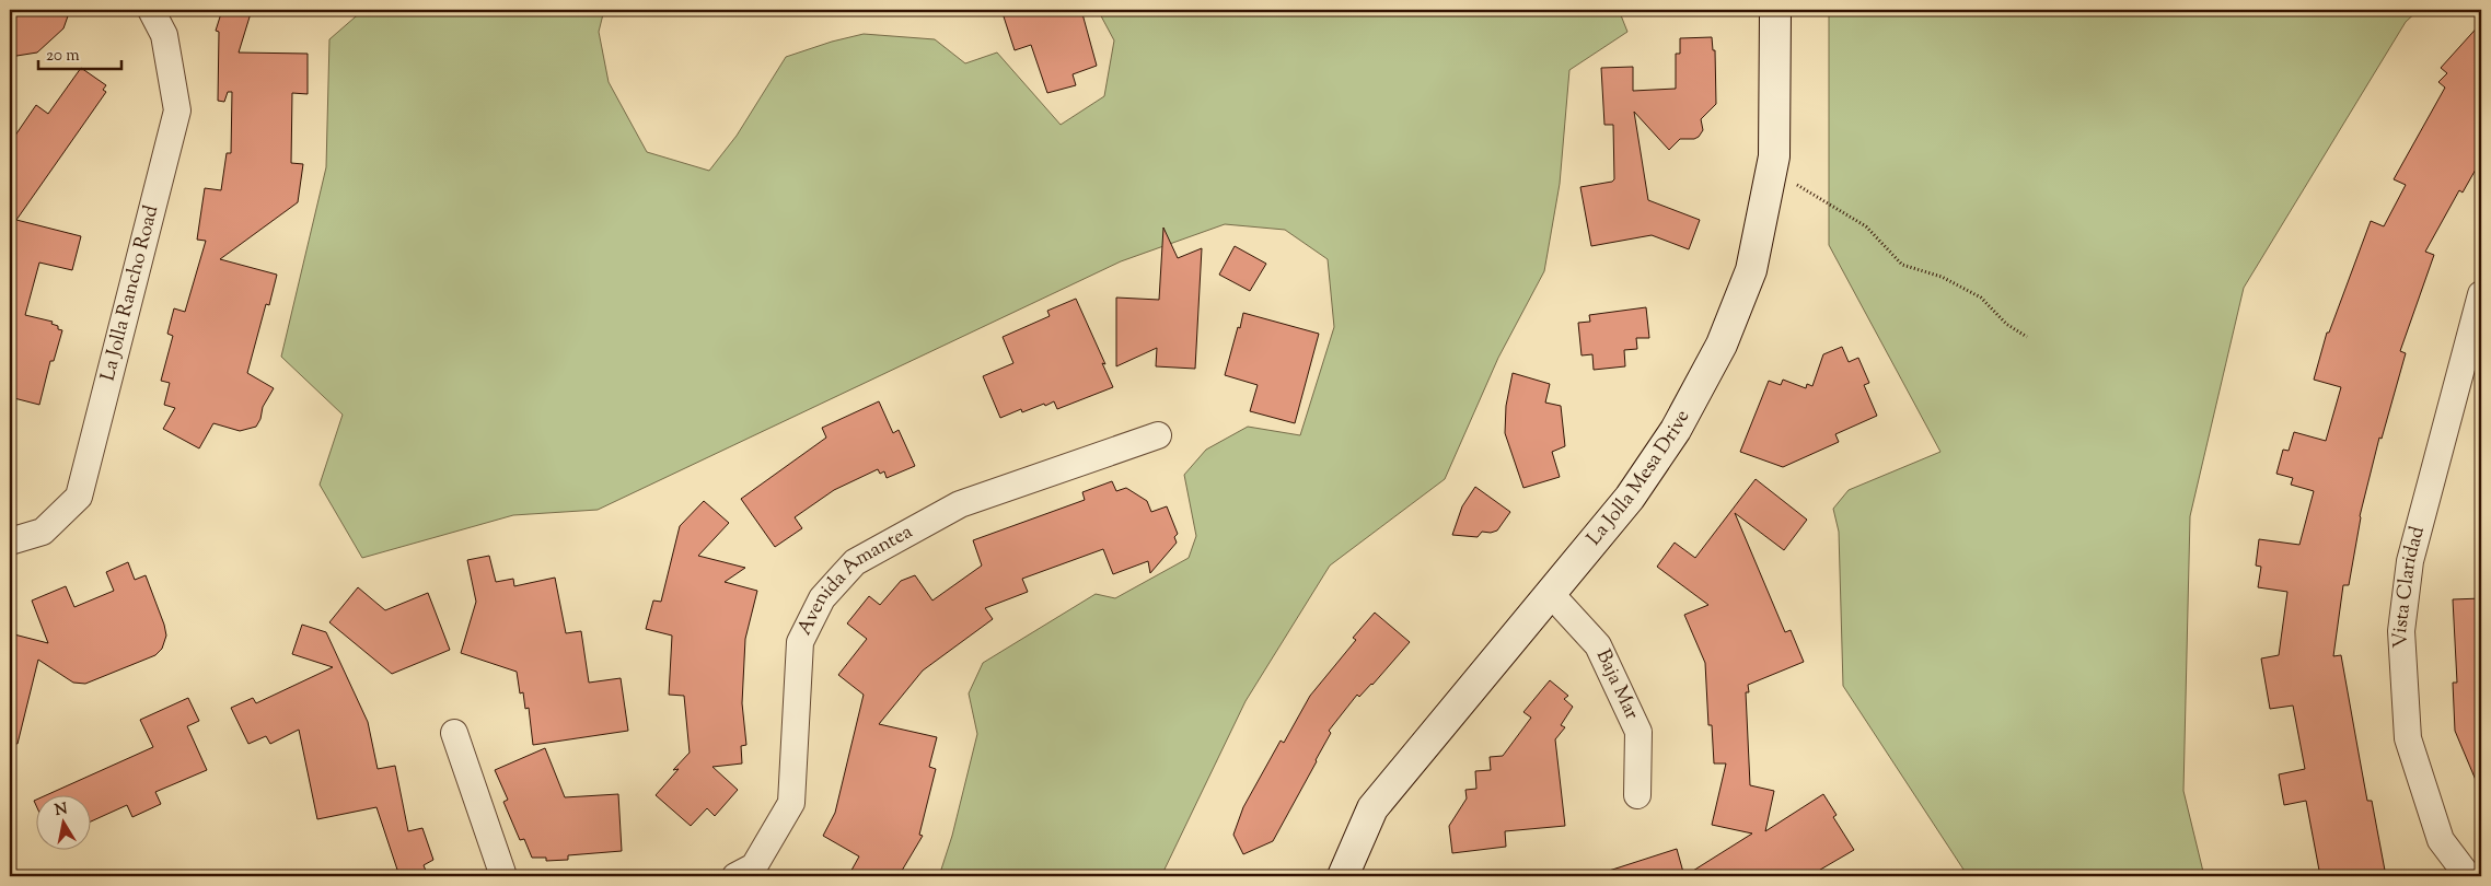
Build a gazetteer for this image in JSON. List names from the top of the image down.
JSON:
{
  "streets": {
    "street": [
      "La Jolla Rancho Road",
      "La Jolla Mesa Drive",
      "Avenida Amantea",
      "Vista Claridad",
      "Baja Mar"
    ]
  },
  "crossings": [
    ["La Jolla Mesa Drive", "Baja Mar"]
  ],
  "scale_bar": "20 m",
  "north": "top"
}
